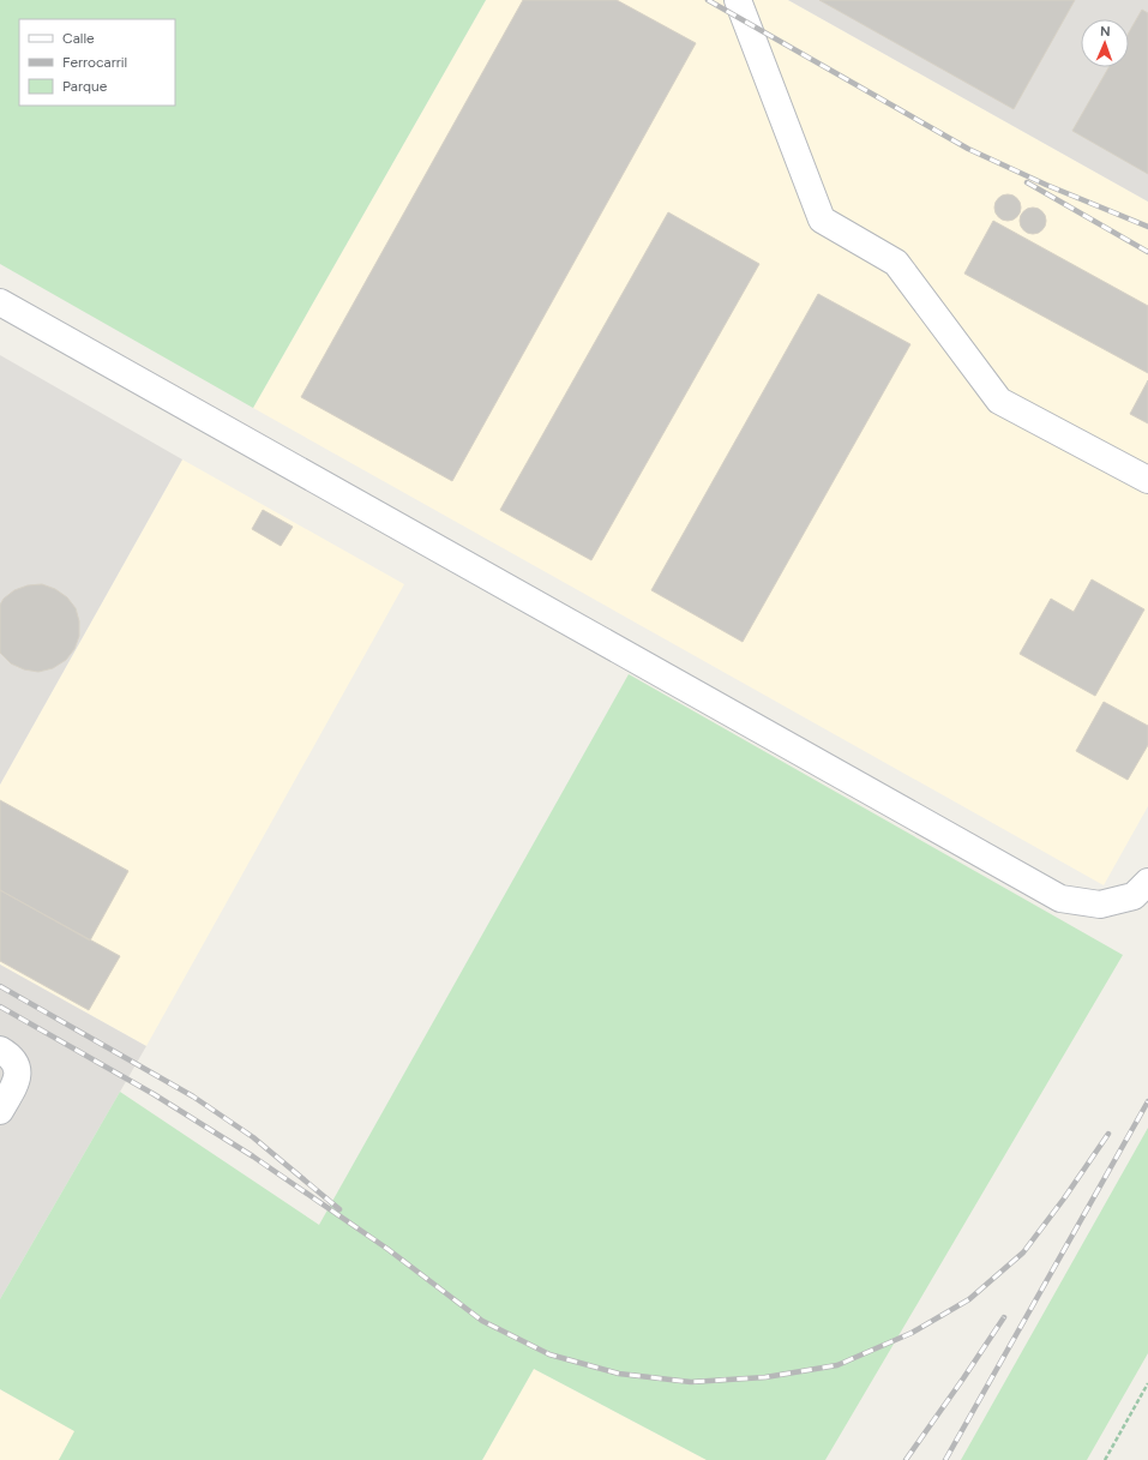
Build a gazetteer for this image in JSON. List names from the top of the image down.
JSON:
{
  "legend": ["Calle", "Ferrocarril", "Parque"],
  "north": "top"
}
